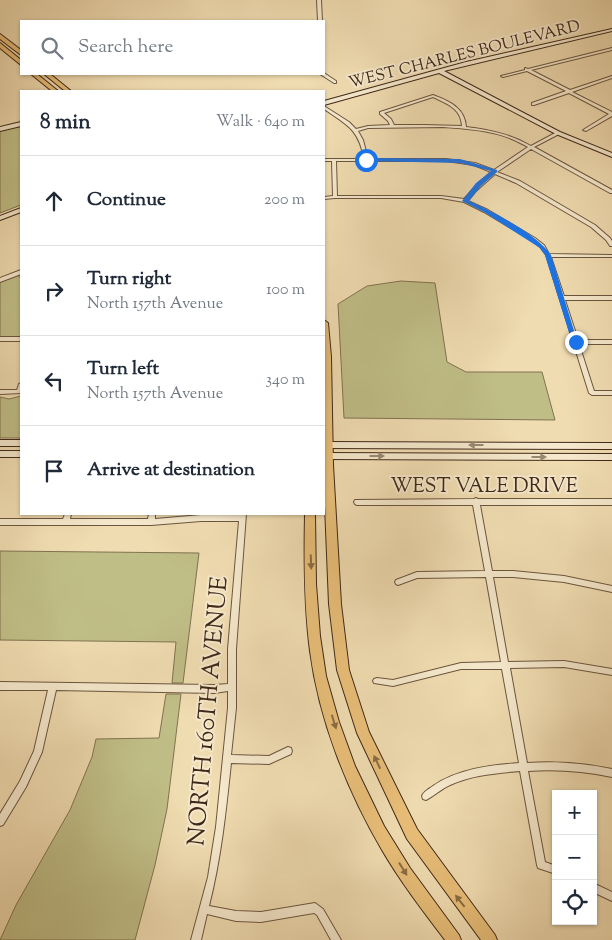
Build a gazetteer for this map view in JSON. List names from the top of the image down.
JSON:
{
  "streets": {
    "street": ["WEST CHARLES BOULEVARD", "WEST VALE DRIVE", "NORTH 160TH AVENUE"]
  },
  "page": {
    "search": "Search here",
    "heading": ["8 min", "Walk · 640 m"],
    "list": [
      ["Continue", "200 m"],
      ["Turn right", "North 157th Avenue", "100 m"],
      ["Turn left", "North 157th Avenue", "340 m"],
      "Arrive at destination"
    ],
    "map_buttons": ["+", "−"]
  }
}
